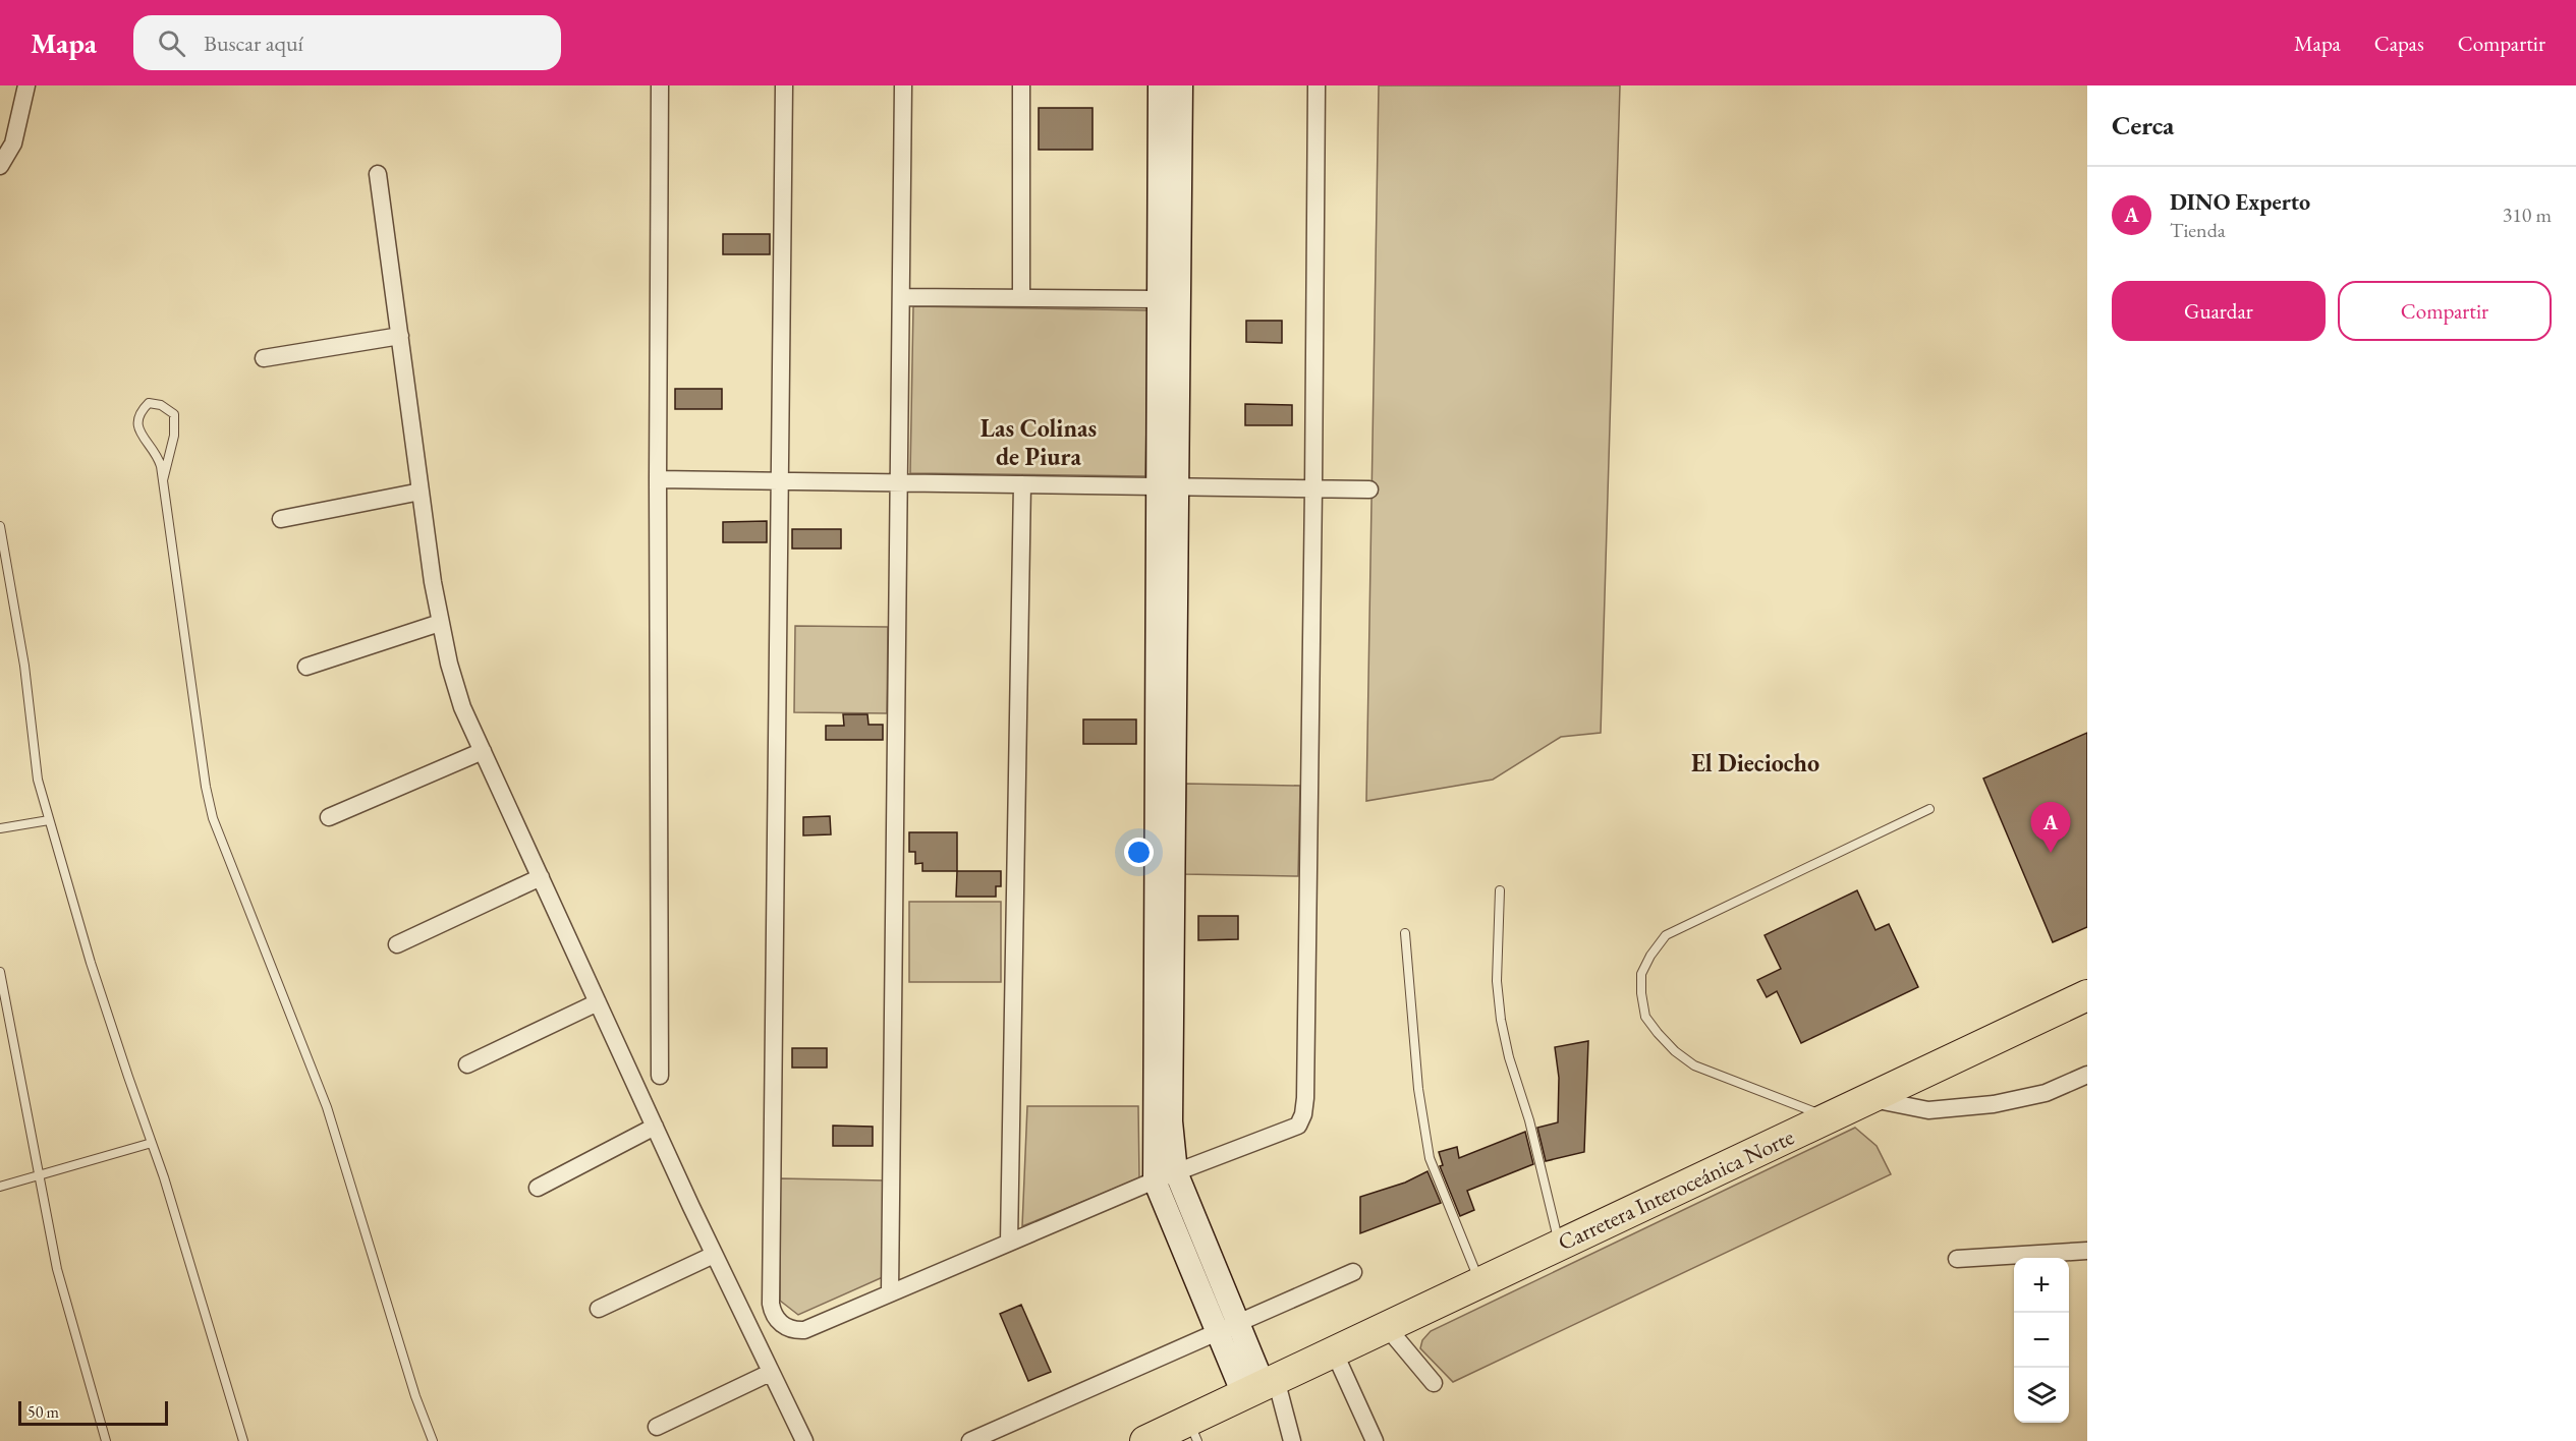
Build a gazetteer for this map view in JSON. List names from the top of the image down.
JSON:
{
  "streets": {
    "highway": ["Carretera Interoceánica Norte"]
  },
  "districts": ["Las Colinas de Piura", "El Dieciocho"],
  "scale_bar": "50 m",
  "page": {
    "header": "Mapa",
    "search": "Buscar aquí",
    "nav": ["Mapa", "Capas", "Compartir"],
    "heading": "Cerca",
    "list": [
      {
        "mark": "A",
        "name": "DINO Experto",
        "note": "Tienda",
        "value": "310 m"
      }
    ],
    "buttons": ["Guardar", "Compartir"],
    "pins": "A",
    "map_buttons": ["+", "−"],
    "scale": "50 m"
  }
}
